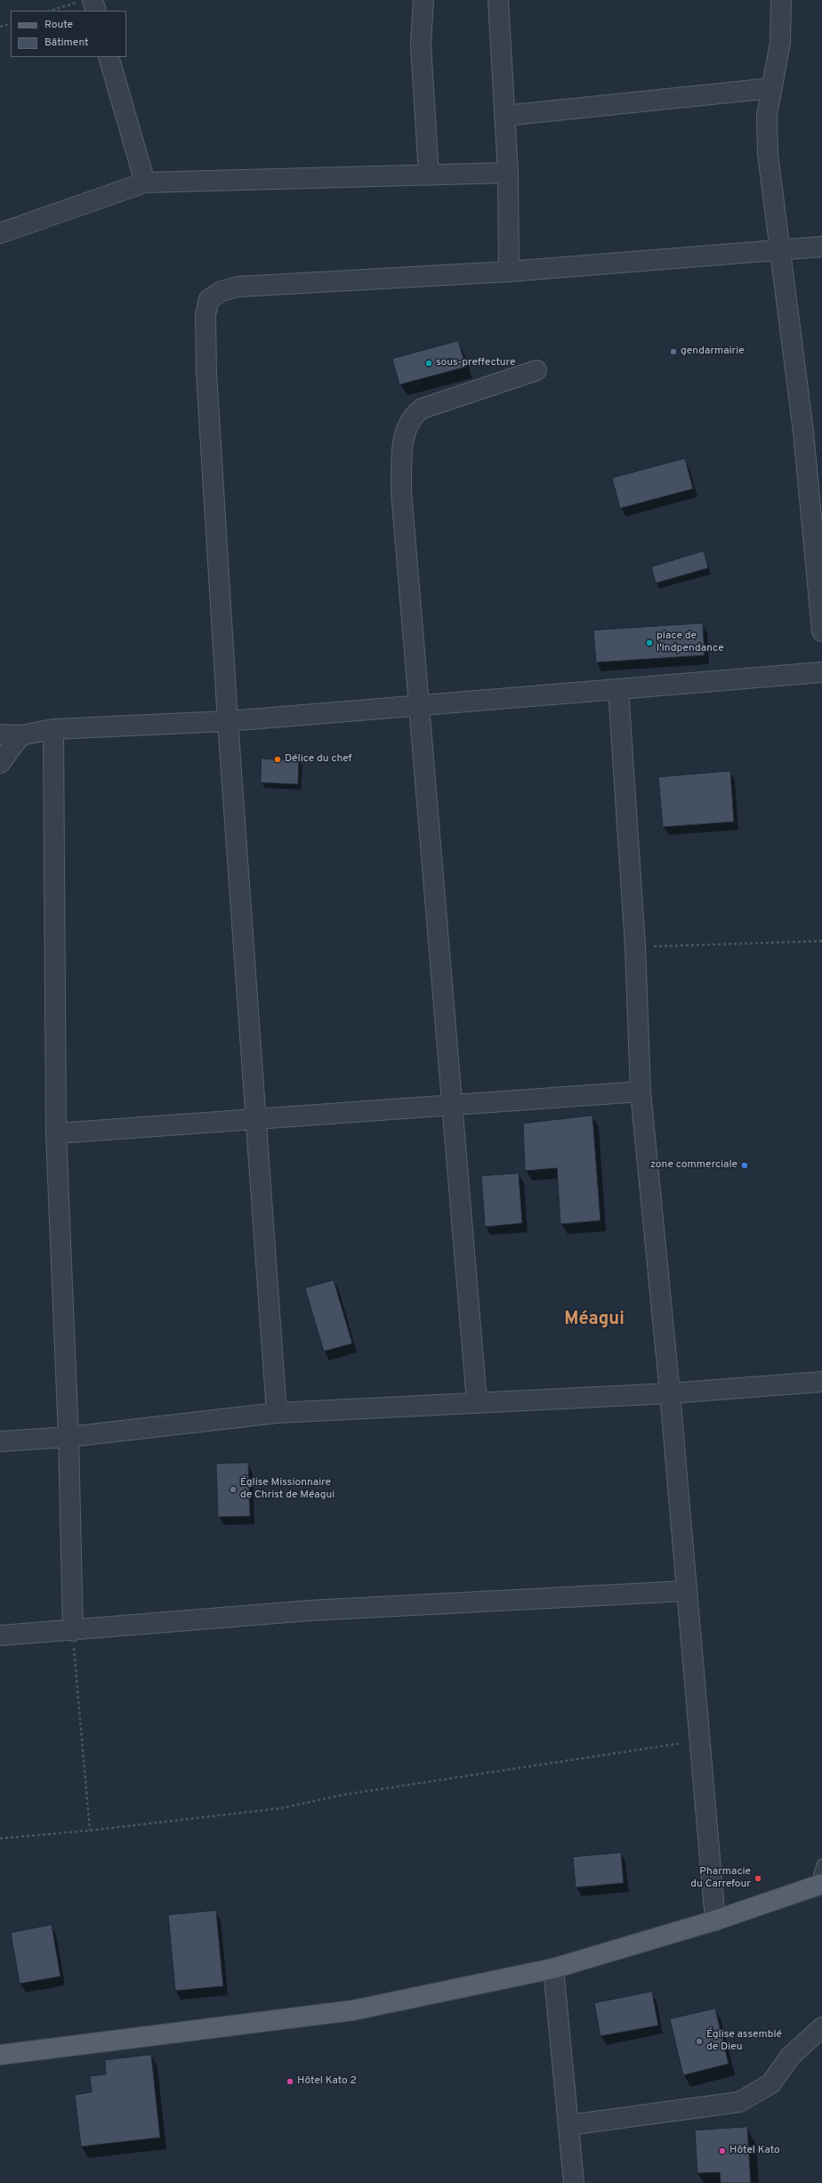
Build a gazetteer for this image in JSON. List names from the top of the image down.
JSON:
{
  "districts": ["Méagui"],
  "places": [
    "gendarmairie",
    "sous-preffecture",
    "place de l'indpendance",
    "Délice du chef",
    "zone commerciale",
    "Église Missionnaire de Christ de Méagui",
    "Pharmacie du Carrefour",
    "Église assemblé de Dieu",
    "Hôtel Kato 2",
    "Hôtel Kato"
  ],
  "legend": ["Route", "Bâtiment"]
}
